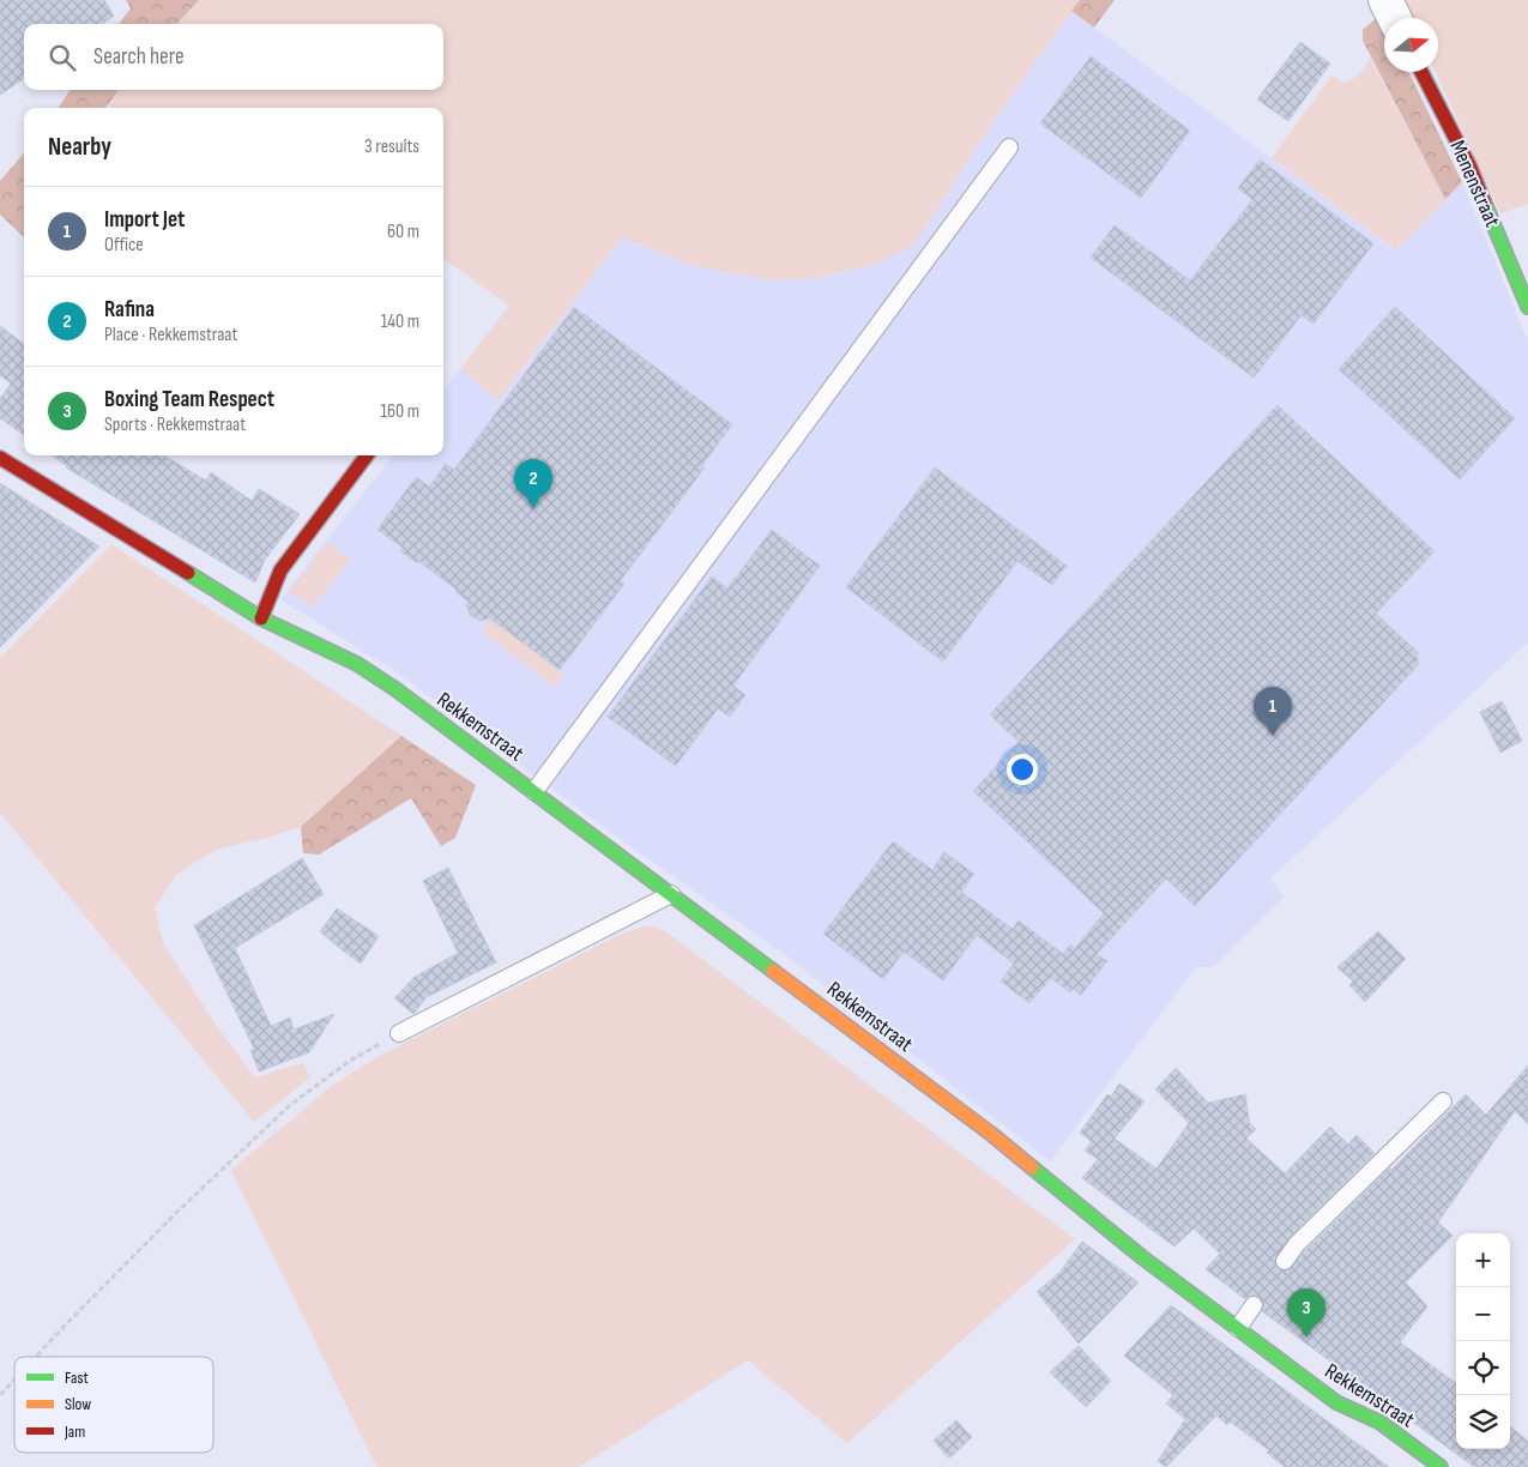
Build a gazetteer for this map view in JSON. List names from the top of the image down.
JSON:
{
  "streets": {
    "street": ["Menenstraat", "Rekkemstraat"]
  },
  "legend": ["Fast", "Slow", "Jam"],
  "north": "right",
  "page": {
    "search": "Search here",
    "heading": ["Nearby", "3 results"],
    "list": [
      {
        "mark": "1",
        "name": "Import Jet",
        "note": "Office",
        "value": "60 m"
      },
      {
        "mark": "2",
        "name": "Rafina",
        "note": "Place · Rekkemstraat",
        "value": "140 m"
      },
      {
        "mark": "3",
        "name": "Boxing Team Respect",
        "note": "Sports · Rekkemstraat",
        "value": "160 m"
      }
    ],
    "pins": ["2", "1", "3"],
    "map_buttons": ["+", "−"]
  }
}
